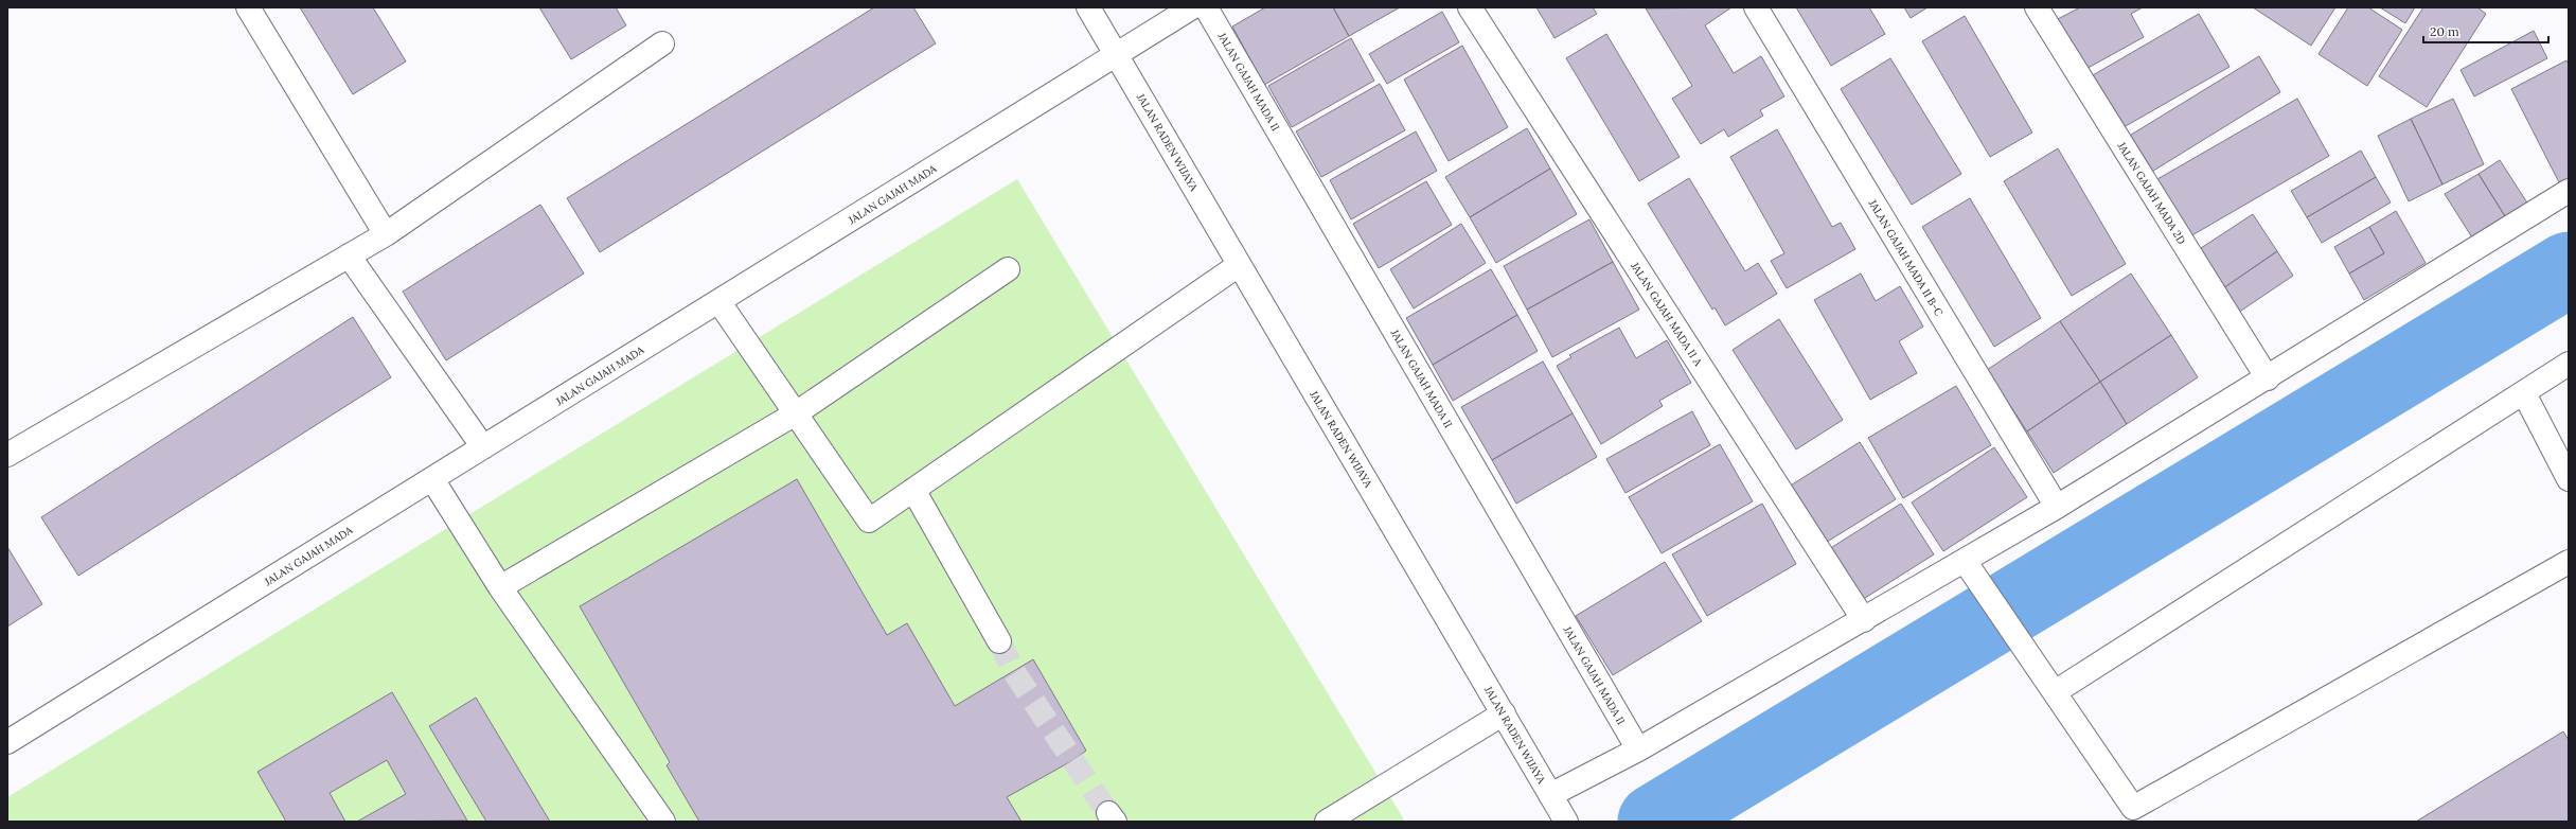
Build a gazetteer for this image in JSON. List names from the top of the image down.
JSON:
{
  "streets": {
    "street": [
      "JALAN GAJAH MADA II",
      "JALAN RADEN WIJAYA",
      "JALAN GAJAH MADA 2D",
      "JALAN GAJAH MADA",
      "JALAN GAJAH MADA II B-C",
      "JALAN GAJAH MADA II A"
    ]
  },
  "crossings": [
    ["JALAN RADEN WIJAYA", "JALAN GAJAH MADA"]
  ],
  "scale_bar": "20 m"
}
